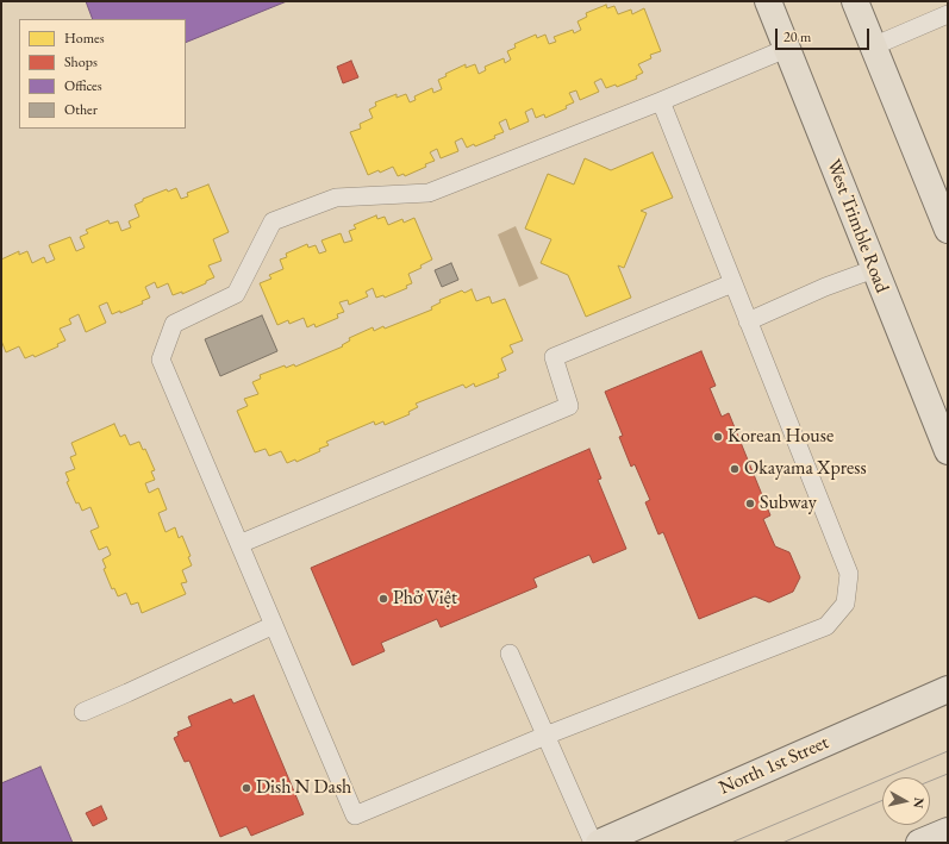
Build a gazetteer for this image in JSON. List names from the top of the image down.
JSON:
{
  "streets": {
    "main road": ["West Trimble Road", "North 1st Street"]
  },
  "places": [
    "Korean House",
    "Okayama Xpress",
    "Subway",
    "Phở Việt",
    "Dish N Dash"
  ],
  "legend": [
    "Homes",
    "Shops",
    "Offices",
    "Other"
  ],
  "scale_bar": "20 m",
  "north": "right"
}
